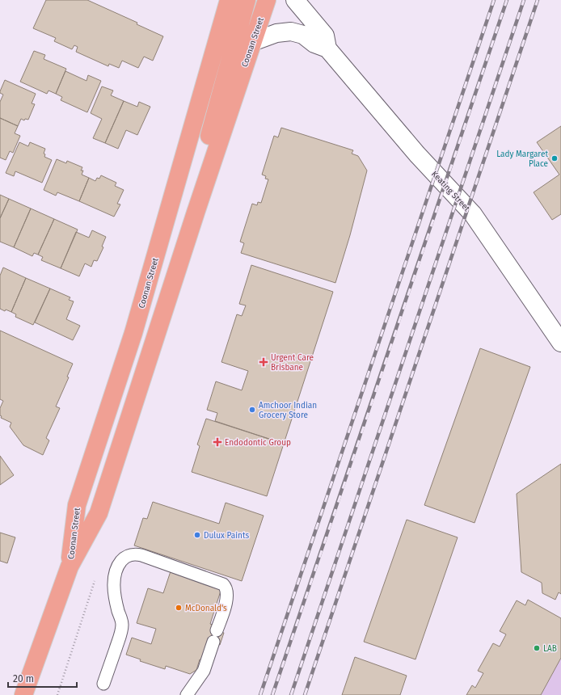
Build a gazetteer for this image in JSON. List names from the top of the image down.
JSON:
{
  "streets": {
    "main road": ["Coonan Street"],
    "street": ["Keating Street"]
  },
  "crossings": [
    ["Coonan Street", "Keating Street"]
  ],
  "places": {
    "other": [
      "Lady Margaret Place",
      "Amchoor Indian Grocery Store",
      "Dulux Paints",
      "McDonald's",
      "LAB"
    ],
    "health": ["Urgent Care Brisbane", "Endodontic Group"]
  },
  "scale_bar": "20 m"
}
